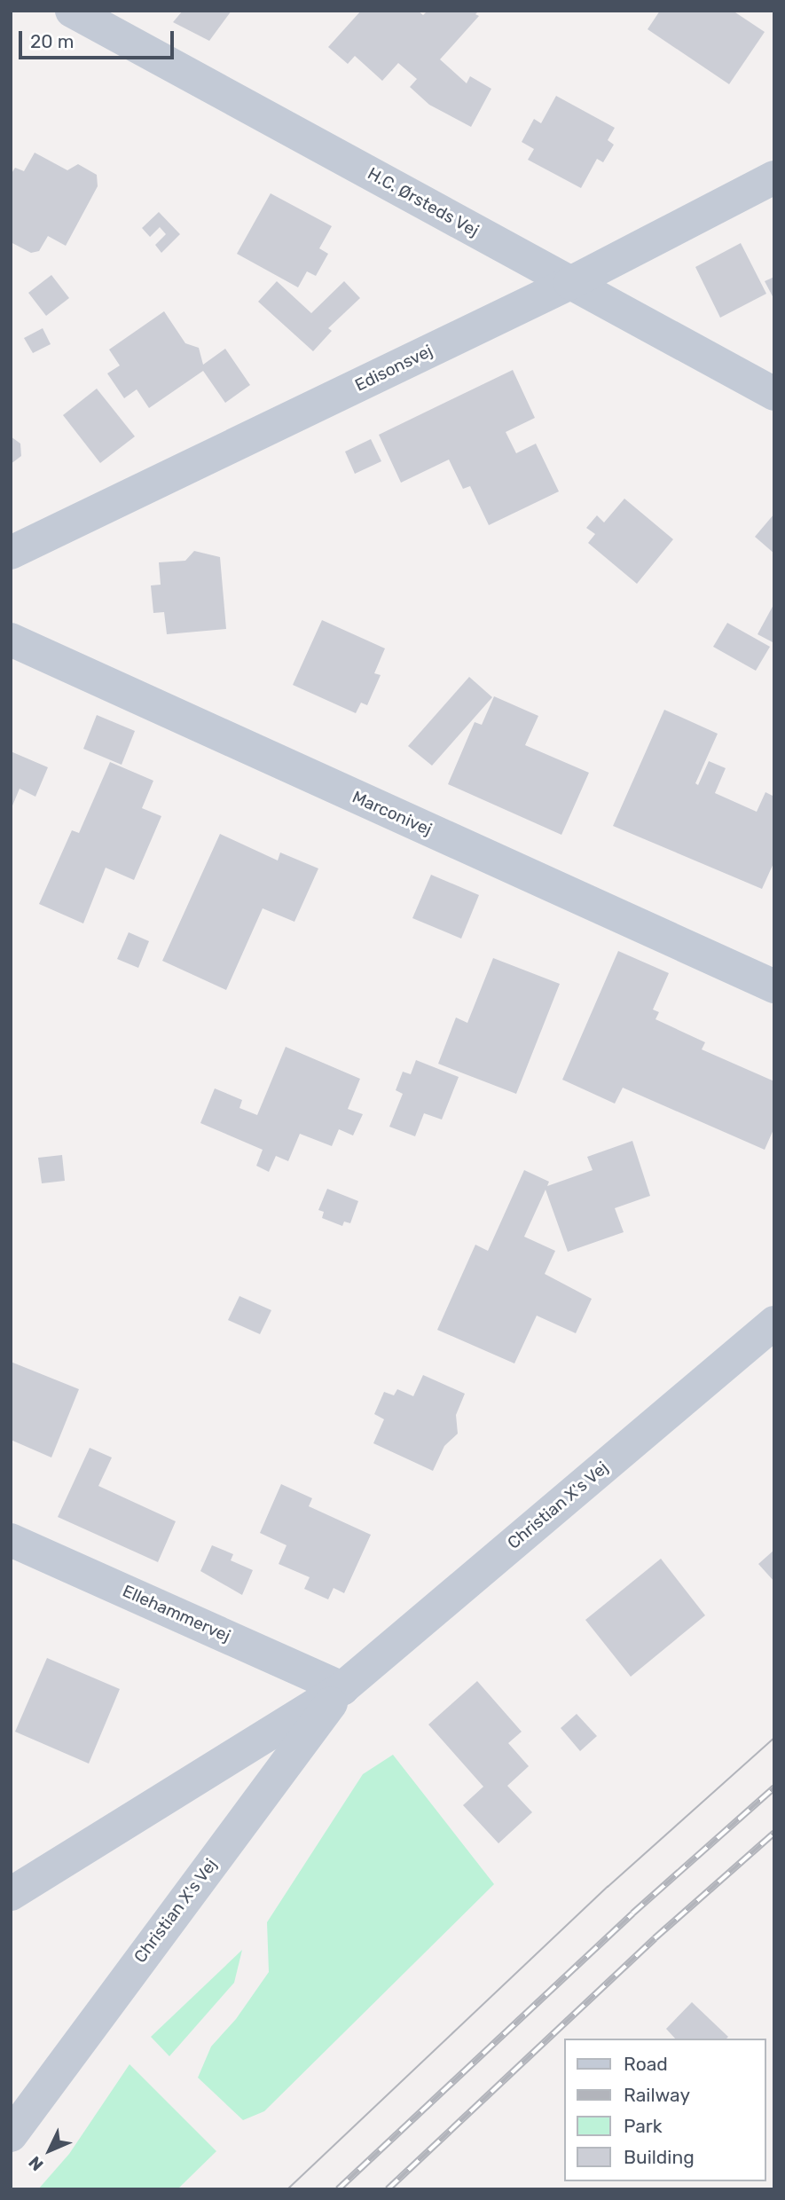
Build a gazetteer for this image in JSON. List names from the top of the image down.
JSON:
{
  "streets": {
    "street": [
      "H.C. Ørsteds Vej",
      "Edisonsvej",
      "Marconivej",
      "Christian X's Vej",
      "Ellehammervej"
    ]
  },
  "crossings": [
    ["H.C. Ørsteds Vej", "Edisonsvej"],
    ["Christian X's Vej", "Ellehammervej"]
  ],
  "legend": [
    "Road",
    "Railway",
    "Park",
    "Building"
  ],
  "scale_bar": "20 m",
  "north": "bottom left"
}
